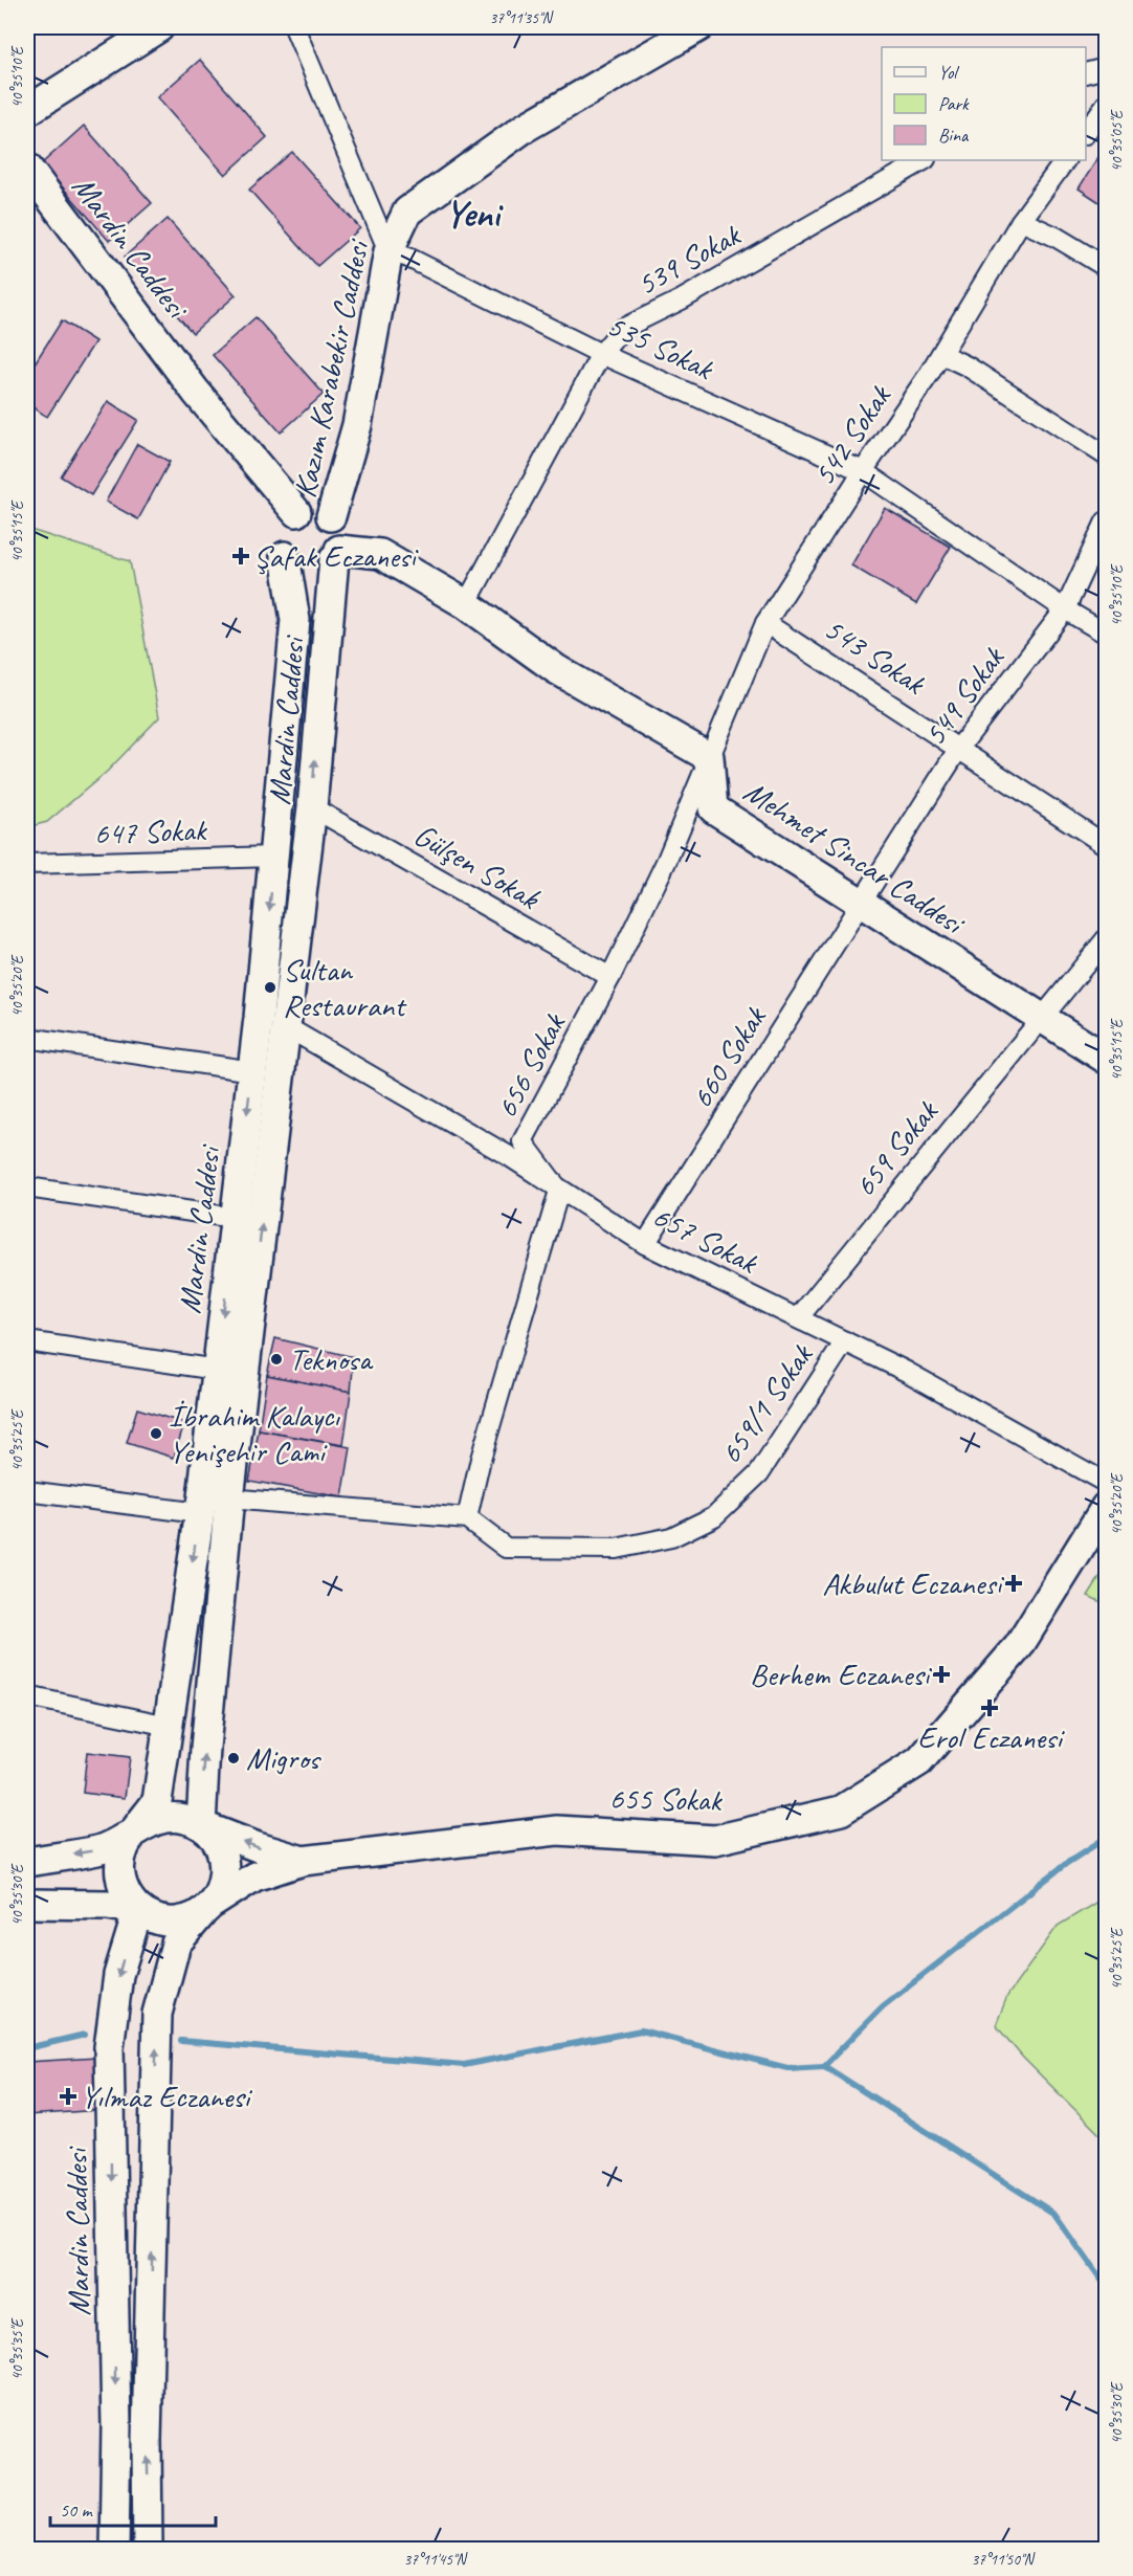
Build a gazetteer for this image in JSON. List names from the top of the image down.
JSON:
{
  "streets": {
    "street": [
      "Mardin Caddesi",
      "539 Sokak",
      "535 Sokak",
      "Kazım Karabekir Caddesi",
      "542 Sokak",
      "543 Sokak",
      "549 Sokak",
      "647 Sokak",
      "Mehmet Sincar Caddesi",
      "Gülşen Sokak",
      "660 Sokak",
      "656 Sokak",
      "659 Sokak",
      "657 Sokak",
      "659/1 Sokak",
      "655 Sokak"
    ]
  },
  "crossings": [
    ["Mardin Caddesi", "Kazım Karabekir Caddesi"],
    ["Mardin Caddesi", "647 Sokak"],
    ["Mardin Caddesi", "Gülşen Sokak"],
    ["Mardin Caddesi", "657 Sokak"],
    ["Mardin Caddesi", "655 Sokak"],
    ["539 Sokak", "535 Sokak"],
    ["535 Sokak", "Kazım Karabekir Caddesi"],
    ["535 Sokak", "542 Sokak"],
    ["535 Sokak", "549 Sokak"],
    ["542 Sokak", "543 Sokak"],
    ["542 Sokak", "Mehmet Sincar Caddesi"],
    ["542 Sokak", "656 Sokak"],
    ["543 Sokak", "549 Sokak"],
    ["549 Sokak", "Mehmet Sincar Caddesi"],
    ["549 Sokak", "660 Sokak"],
    ["Mehmet Sincar Caddesi", "660 Sokak"],
    ["Mehmet Sincar Caddesi", "656 Sokak"],
    ["Mehmet Sincar Caddesi", "659 Sokak"],
    ["Gülşen Sokak", "656 Sokak"],
    ["660 Sokak", "657 Sokak"],
    ["656 Sokak", "657 Sokak"],
    ["659 Sokak", "657 Sokak"],
    ["657 Sokak", "659/1 Sokak"]
  ],
  "districts": ["Yeni"],
  "places": {
    "health": [
      "Şafak Eczanesi",
      "Akbulut Eczanesi",
      "Berhem Eczanesi",
      "Erol Eczanesi",
      "Yılmaz Eczanesi"
    ],
    "other": [
      "Sultan Restaurant",
      "Teknosa",
      "İbrahim Kalaycı Yenişehir Cami",
      "Migros"
    ]
  },
  "legend": ["Yol", "Park", "Bina"],
  "scale_bar": "50 m",
  "coordinates": [
    "37°11'35\"N",
    "40°35'10\"E",
    "40°35'05\"E",
    "40°35'15\"E",
    "40°35'20\"E",
    "40°35'25\"E",
    "40°35'30\"E",
    "40°35'35\"E",
    "37°11'45\"N",
    "37°11'50\"N"
  ]
}
